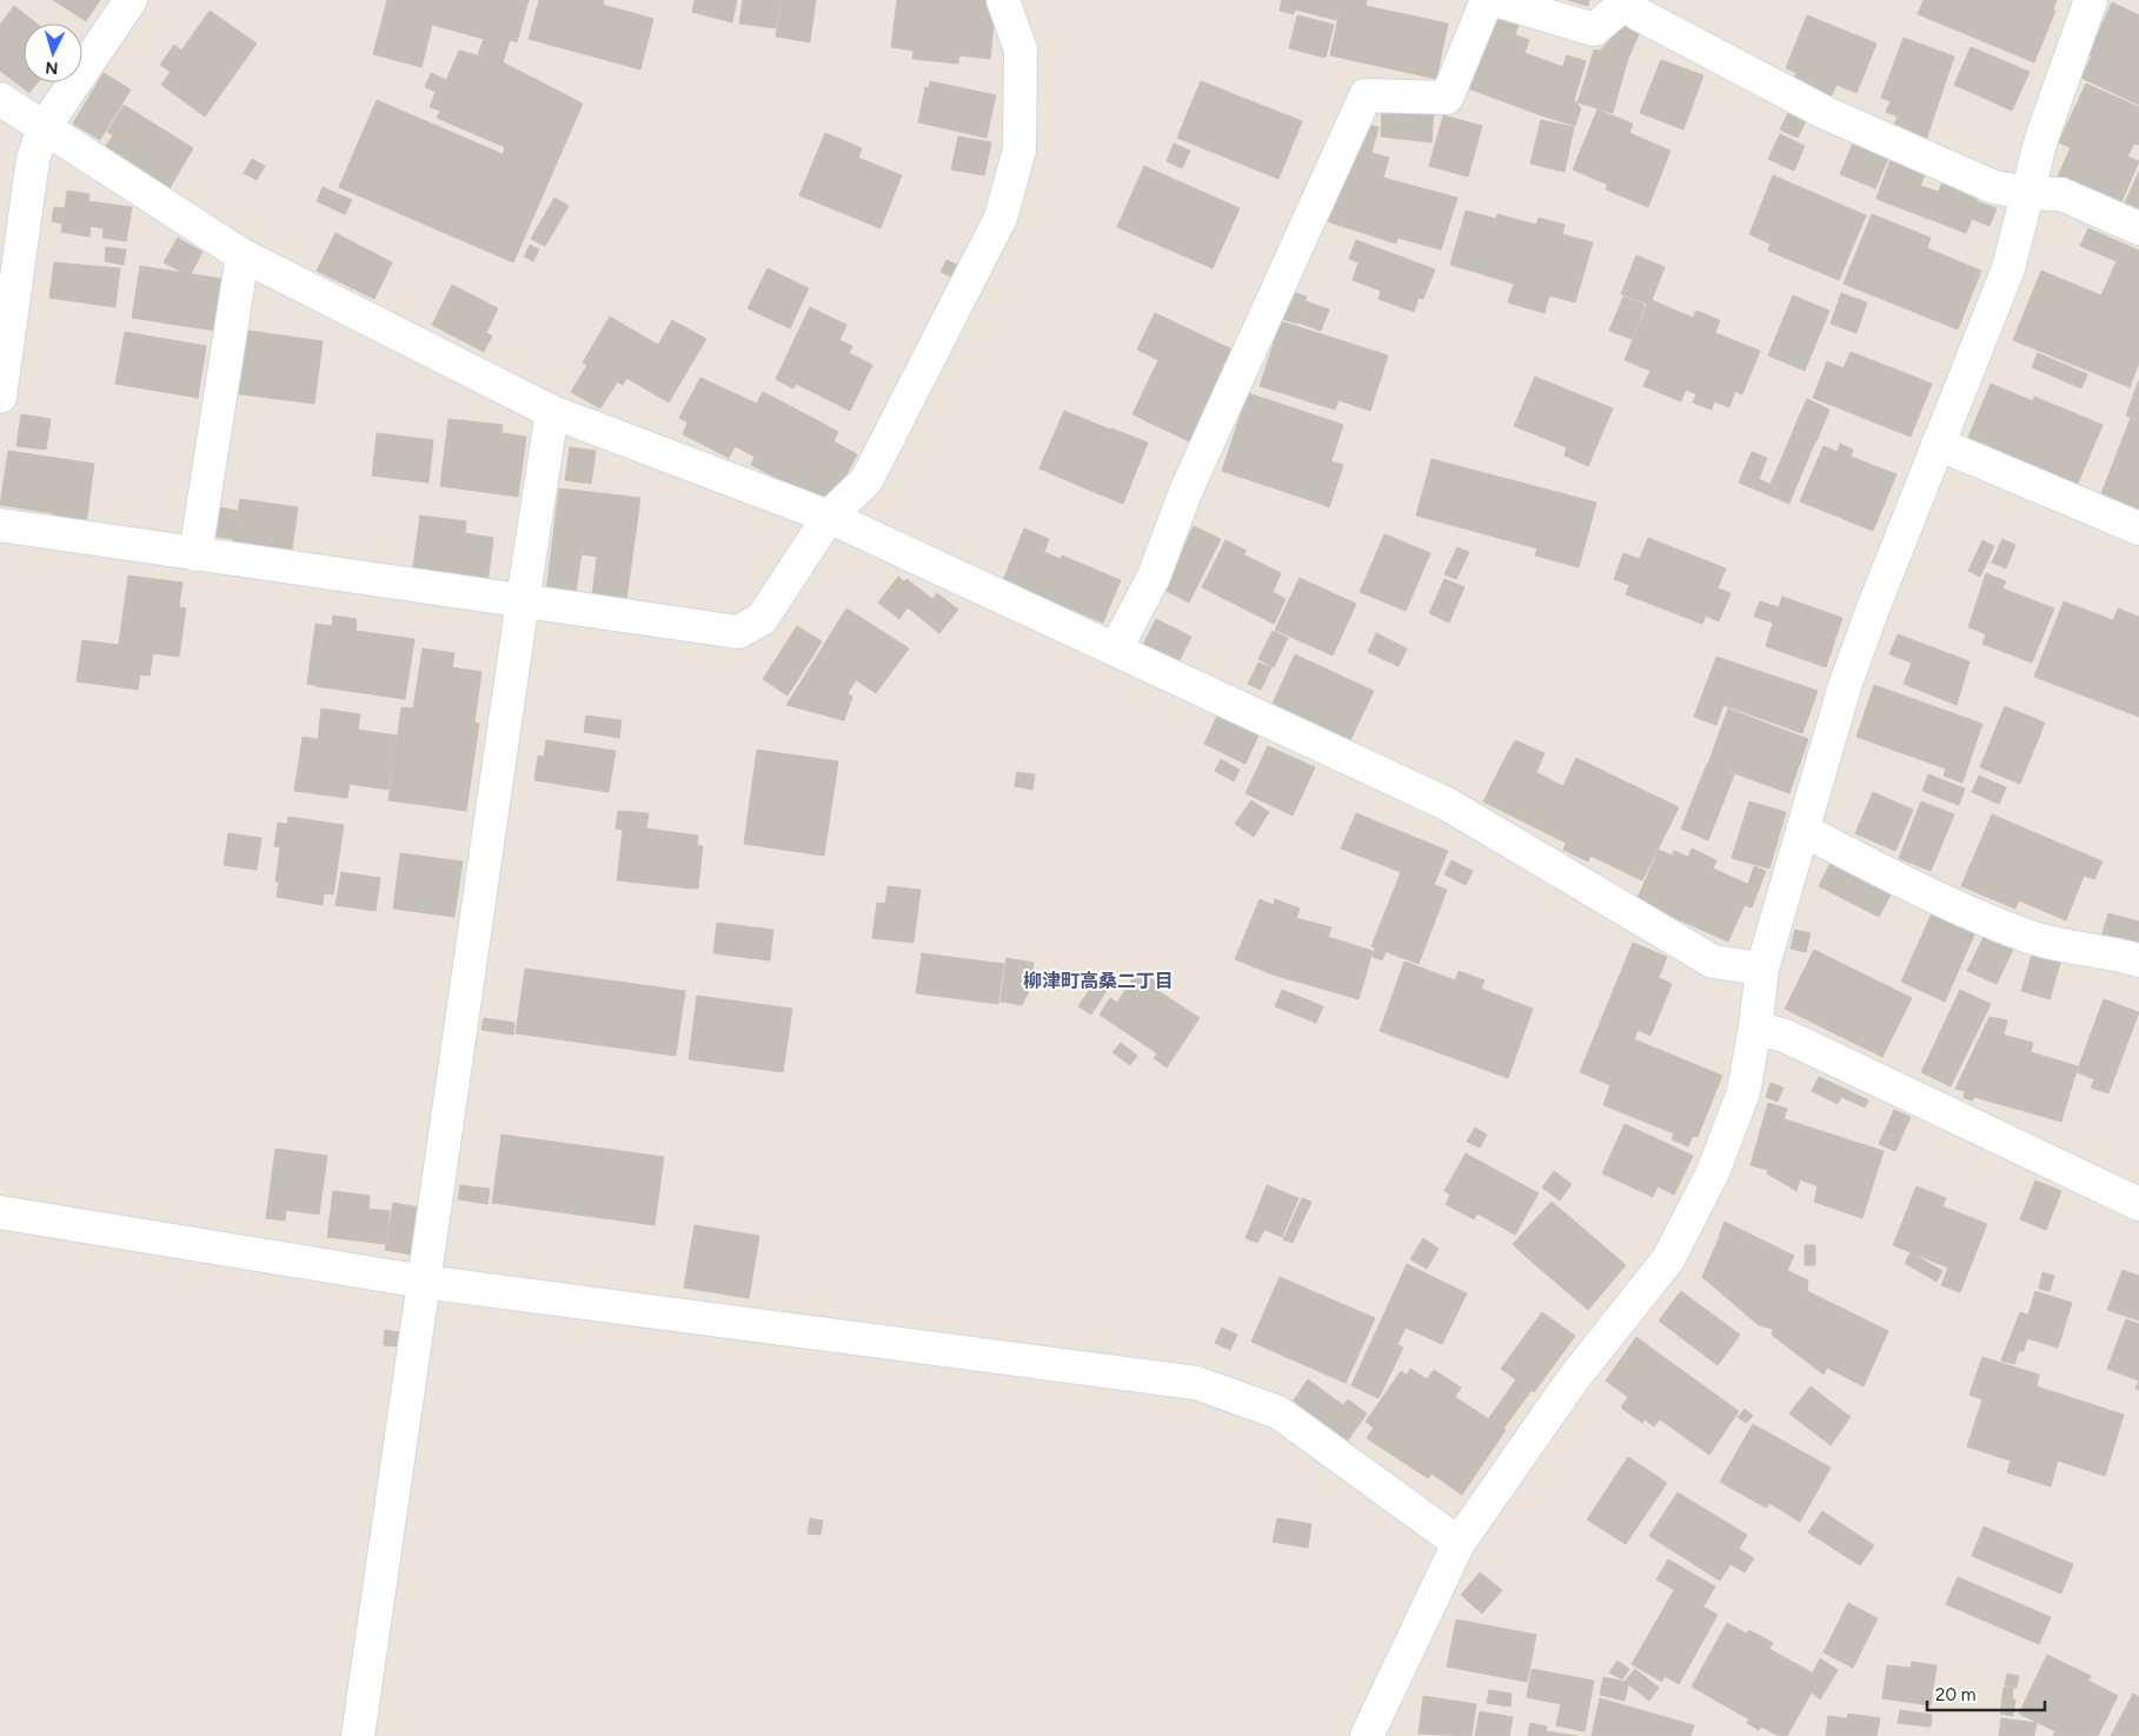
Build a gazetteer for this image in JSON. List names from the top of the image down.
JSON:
{
  "districts": ["柳津町高桑二丁目"],
  "scale_bar": "20 m",
  "north": "bottom"
}
